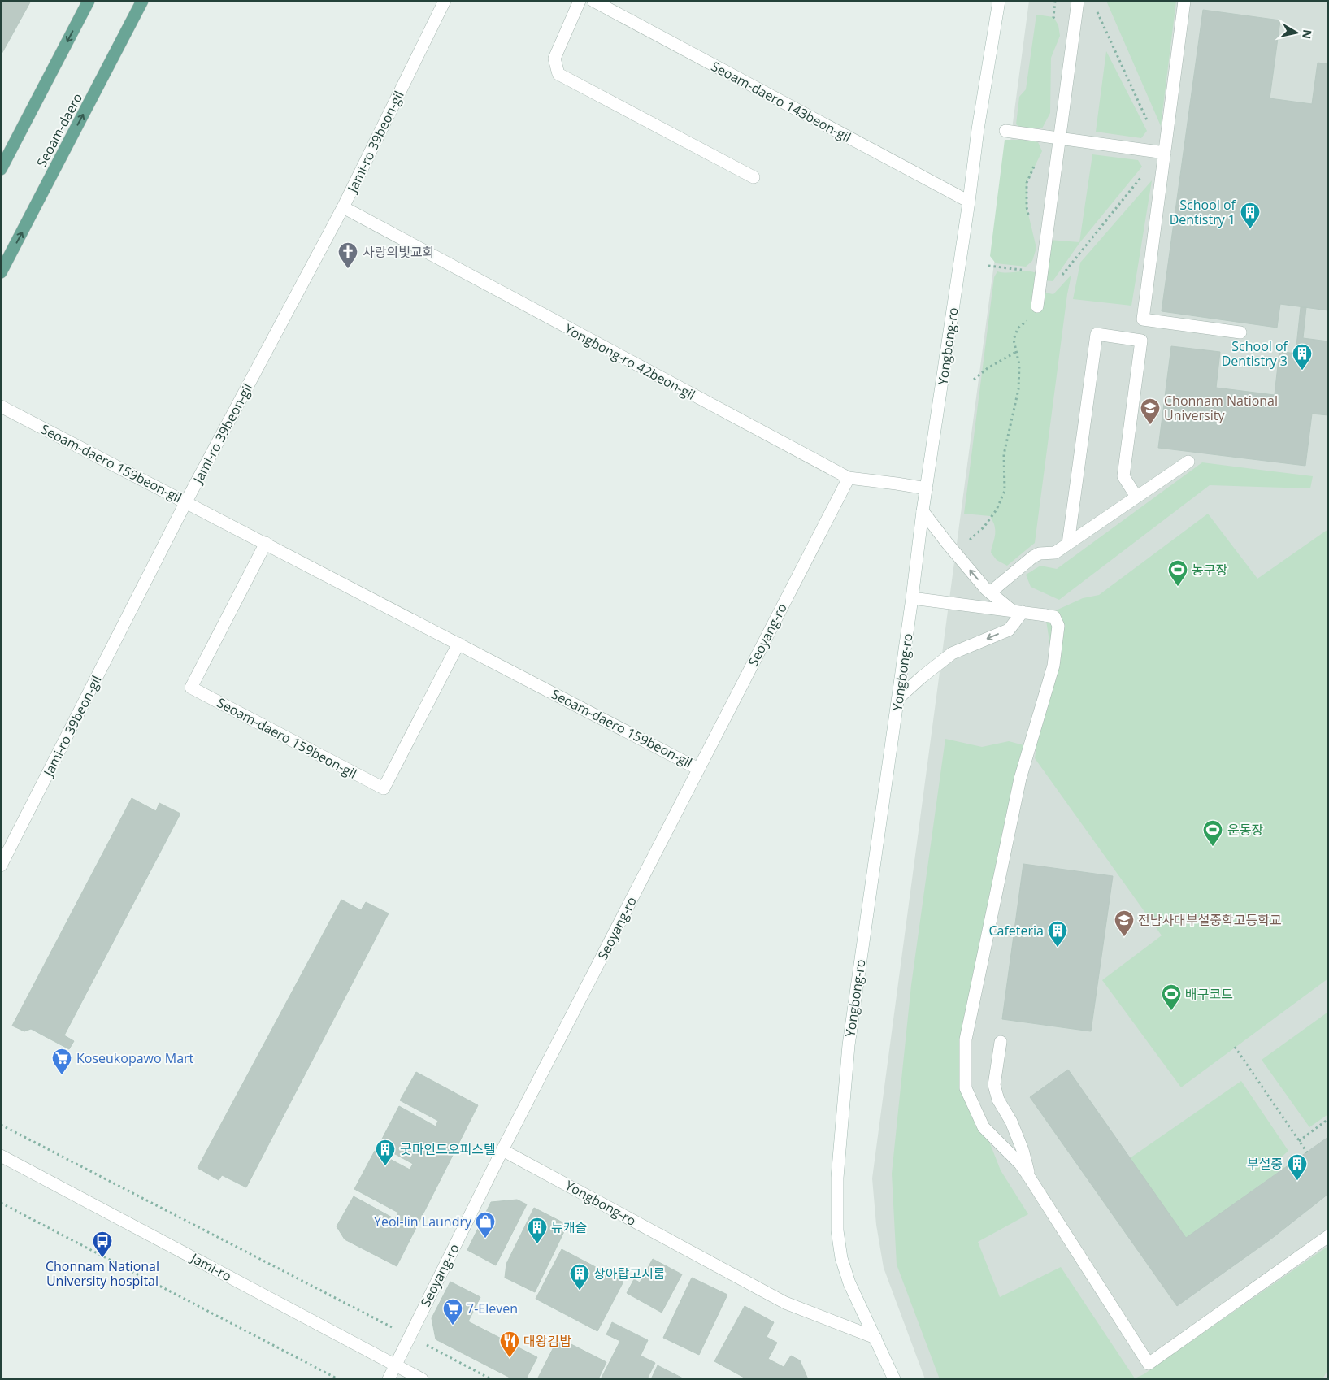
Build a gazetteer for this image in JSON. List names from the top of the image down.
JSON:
{
  "streets": {
    "main road": ["Seoam-daero"],
    "street": [
      "Seoam-daero 143beon-gil",
      "Jami-ro 39beon-gil",
      "Yongbong-ro",
      "Yongbong-ro 42beon-gil",
      "Seoam-daero 159beon-gil",
      "Seoyang-ro",
      "Jami-ro"
    ]
  },
  "crossings": [
    ["Seoam-daero 143beon-gil", "Yongbong-ro"],
    ["Jami-ro 39beon-gil", "Yongbong-ro 42beon-gil"],
    ["Jami-ro 39beon-gil", "Seoam-daero 159beon-gil"],
    ["Yongbong-ro", "Yongbong-ro 42beon-gil"],
    ["Yongbong-ro", "Seoyang-ro"],
    ["Yongbong-ro 42beon-gil", "Seoyang-ro"],
    ["Seoam-daero 159beon-gil", "Seoyang-ro"],
    ["Seoyang-ro", "Jami-ro"]
  ],
  "places": {
    "building": [
      "School of Dentistry 1",
      "School of Dentistry 3",
      "Cafeteria",
      "굿마인드오피스텔",
      "부설중",
      "뉴캐슬",
      "상아탑고시룸"
    ],
    "church": ["사랑의빛교회"],
    "school or university": ["Chonnam National University", "전남사대부설중학고등학교"],
    "sports": ["농구장", "운동장", "배구코트"],
    "supermarket": ["Koseukopawo Mart", "7-Eleven"],
    "shop": ["Yeol-lin Laundry"],
    "bus stop": ["Chonnam National University hospital"],
    "restaurant": ["대왕김밥"]
  },
  "north": "right"
}
